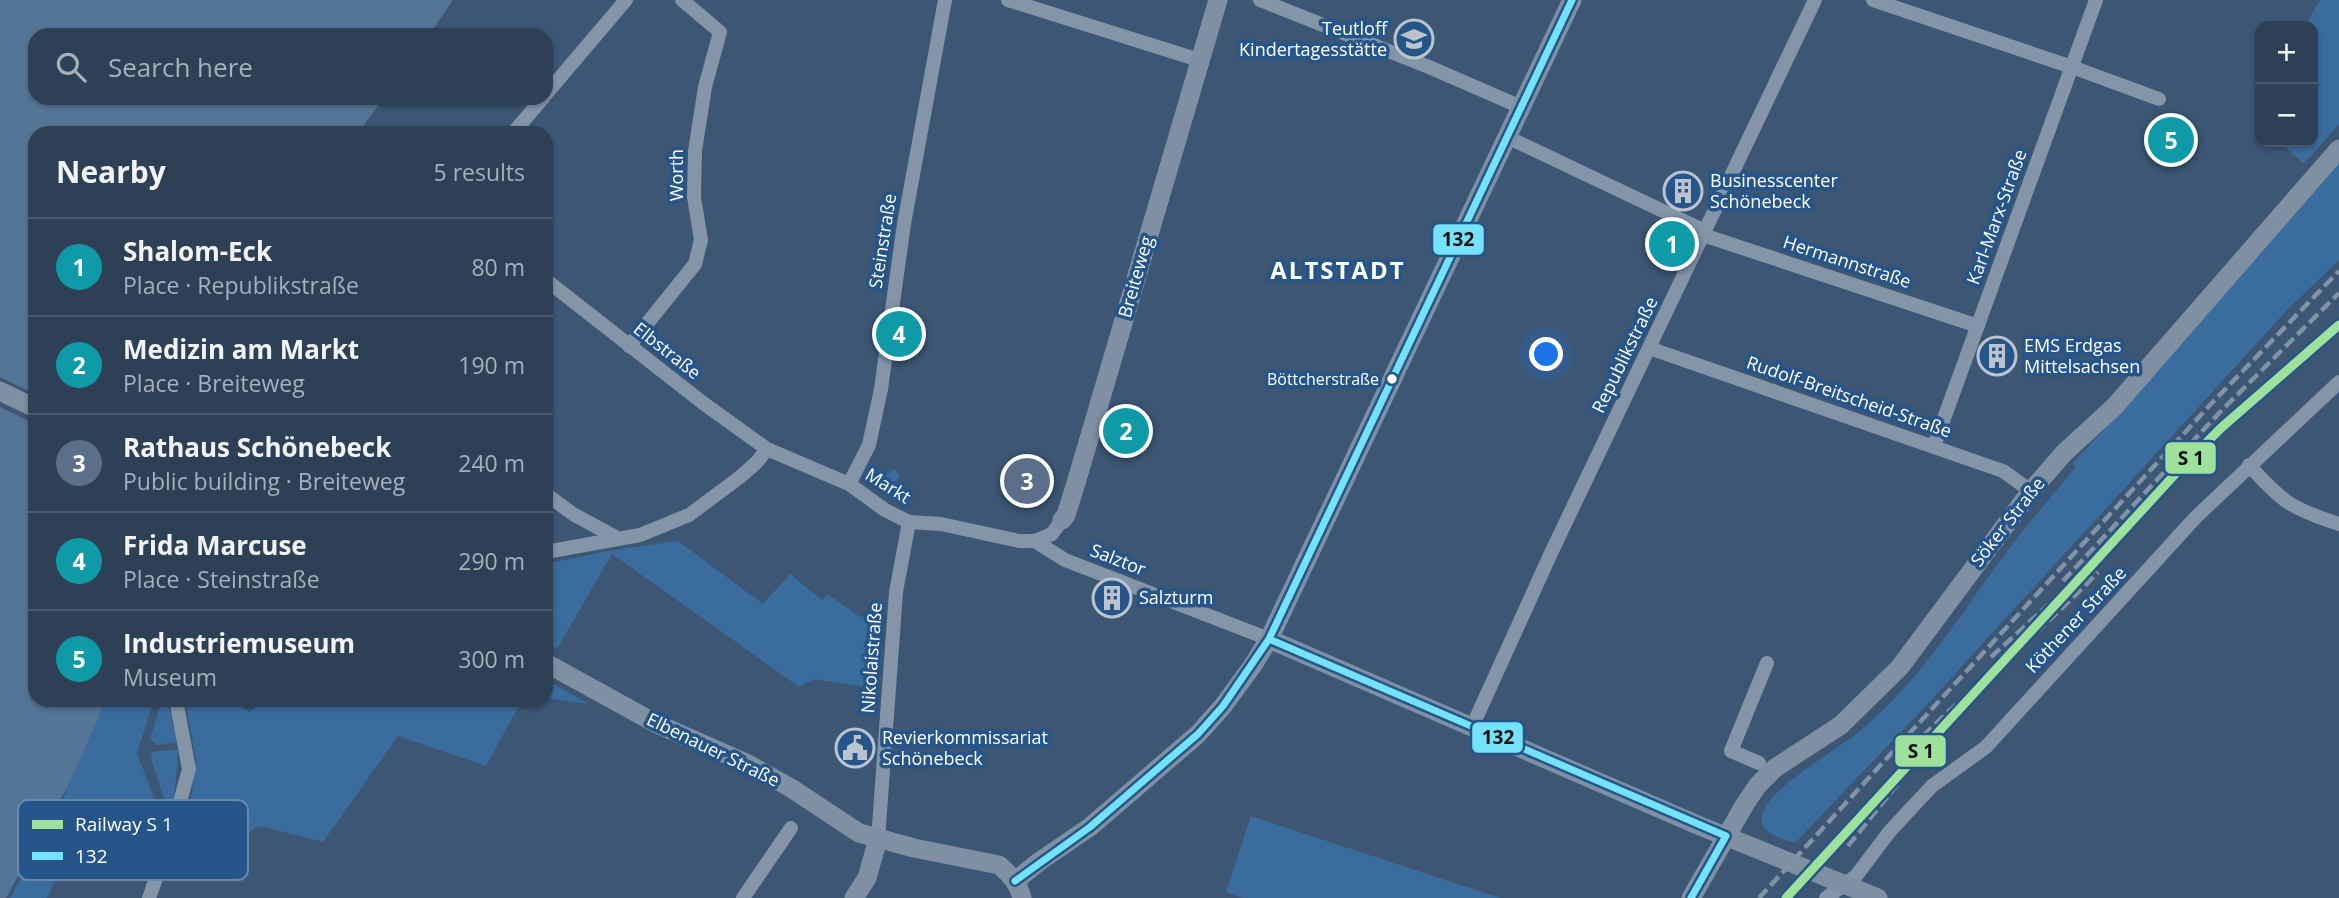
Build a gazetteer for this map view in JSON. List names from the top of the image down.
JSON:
{
  "streets": {
    "street": [
      "Worth",
      "Karl-Marx-Straße",
      "Steinstraße",
      "Hermannstraße",
      "Breiteweg",
      "Elbstraße",
      "Republikstraße",
      "Rudolf-Breitscheid-Straße",
      "Markt",
      "Söker Straße",
      "Salztor",
      "Köthener Straße",
      "Nikolaistraße",
      "Elbenauer Straße"
    ]
  },
  "crossings": [
    ["Worth", "Elbstraße"],
    ["Karl-Marx-Straße", "Hermannstraße"],
    ["Karl-Marx-Straße", "Rudolf-Breitscheid-Straße"],
    ["Steinstraße", "Markt"],
    ["Hermannstraße", "Republikstraße"],
    ["Breiteweg", "Markt"],
    ["Breiteweg", "Salztor"],
    ["Elbstraße", "Markt"],
    ["Republikstraße", "Rudolf-Breitscheid-Straße"],
    ["Rudolf-Breitscheid-Straße", "Söker Straße"],
    ["Markt", "Salztor"],
    ["Markt", "Nikolaistraße"],
    ["Nikolaistraße", "Elbenauer Straße"]
  ],
  "districts": ["ALTSTADT"],
  "places": {
    "school or university": ["Teutloff Kindertagesstätte"],
    "building": ["Businesscenter Schönebeck", "EMS Erdgas Mittelsachsen", "Salzturm"],
    "other": ["Böttcherstraße"],
    "public building": ["Revierkommissariat Schönebeck"]
  },
  "lines": ["transit line 132"],
  "legend": ["Railway S 1", "132"],
  "page": {
    "map_buttons": ["+", "−"],
    "search": "Search here",
    "pins": [
      "5",
      "1",
      "4",
      "2",
      "3"
    ],
    "heading": ["Nearby", "5 results"],
    "list": [
      {
        "mark": "1",
        "name": "Shalom-Eck",
        "note": "Place · Republikstraße",
        "value": "80 m"
      },
      {
        "mark": "2",
        "name": "Medizin am Markt",
        "note": "Place · Breiteweg",
        "value": "190 m"
      },
      {
        "mark": "3",
        "name": "Rathaus Schönebeck",
        "note": "Public building · Breiteweg",
        "value": "240 m"
      },
      {
        "mark": "4",
        "name": "Frida Marcuse",
        "note": "Place · Steinstraße",
        "value": "290 m"
      },
      {
        "mark": "5",
        "name": "Industriemuseum",
        "note": "Museum",
        "value": "300 m"
      }
    ]
  }
}
